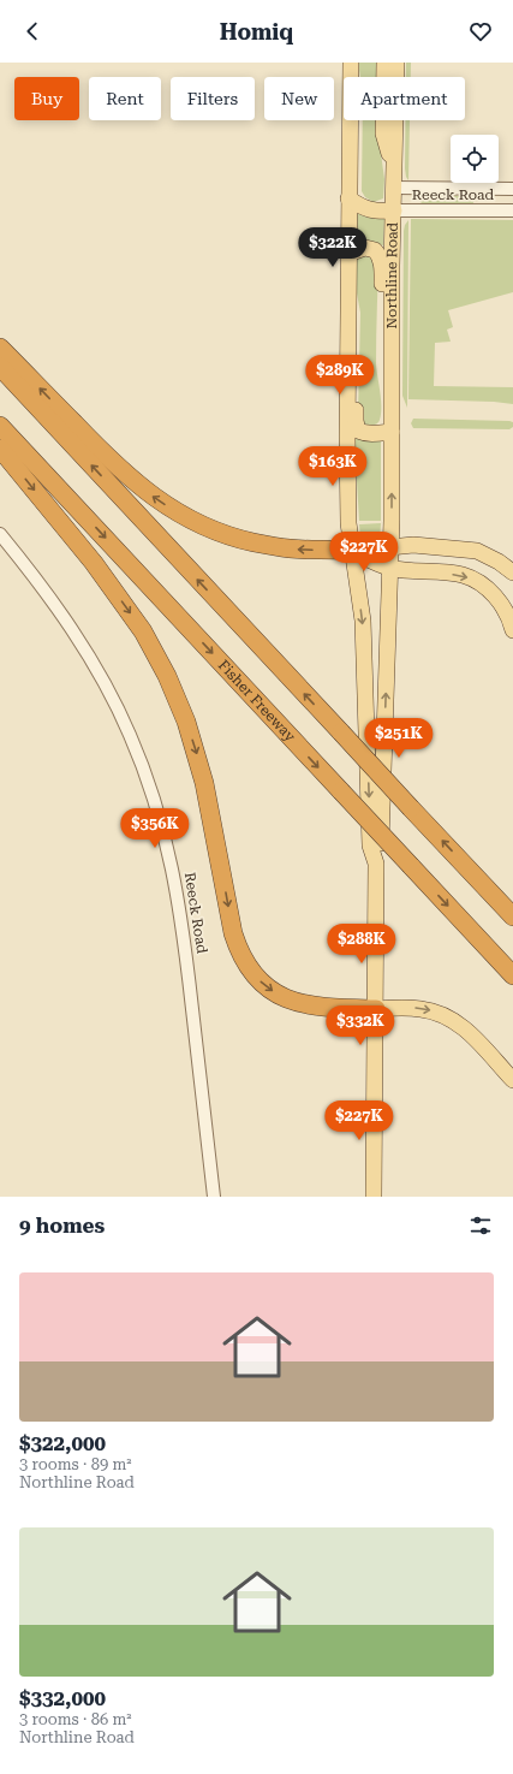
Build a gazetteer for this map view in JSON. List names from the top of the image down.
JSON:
{
  "streets": {
    "highway": ["Fisher Freeway"],
    "main road": ["Northline Road"],
    "street": ["Reeck Road"]
  },
  "crossings": [
    ["Reeck Road", "Northline Road"]
  ],
  "page": {
    "header": "Homiq",
    "chip": [
      "Buy",
      "Rent",
      "Filters",
      "New",
      "Apartment"
    ],
    "price": [
      "$322K",
      "$289K",
      "$163K",
      "$227K",
      "$251K",
      "$356K",
      "$288K",
      "$332K",
      "$227K"
    ],
    "heading": "9 homes",
    "list": [
      {
        "name": "$322,000",
        "note": "3 rooms · 89 m² · Northline Road"
      },
      {
        "name": "$332,000",
        "note": "3 rooms · 86 m² · Northline Road"
      }
    ]
  }
}
